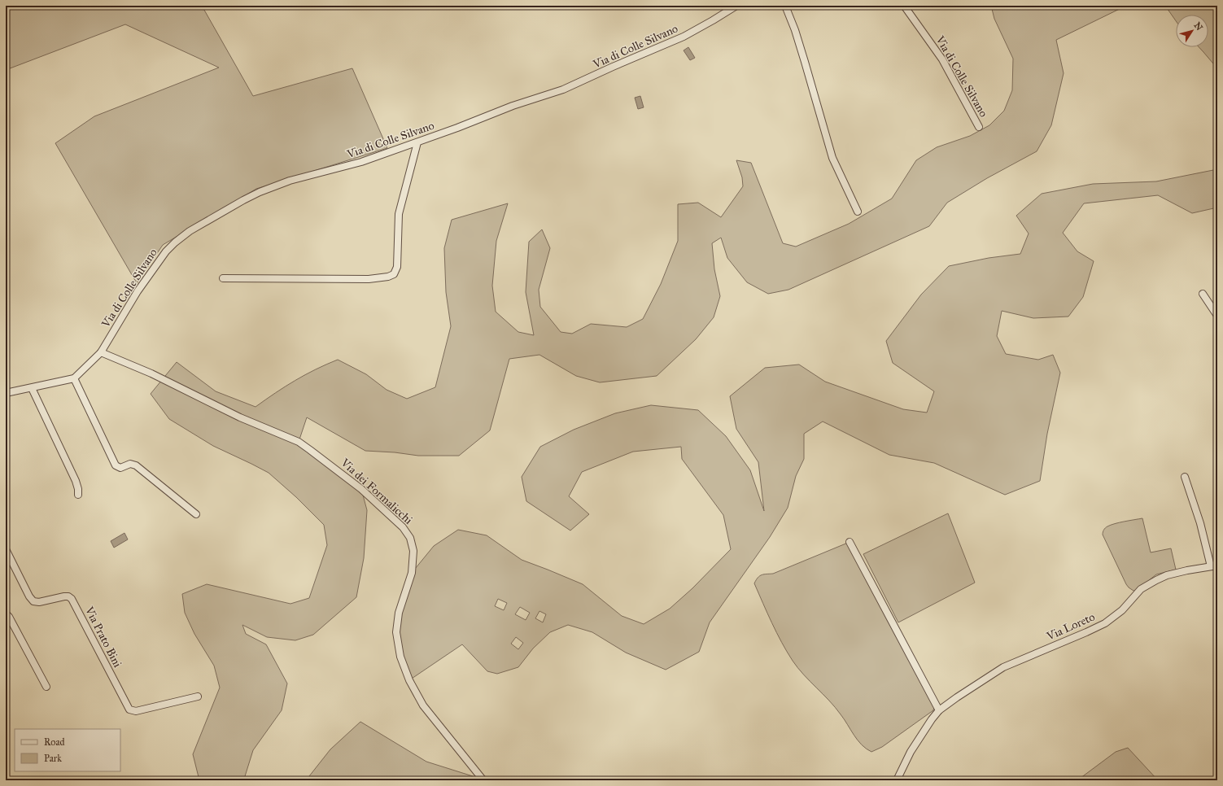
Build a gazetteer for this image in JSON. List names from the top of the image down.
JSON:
{
  "streets": {
    "street": [
      "Via di Colle Silvano",
      "Via dei Formalicchi",
      "Via Loreto",
      "Via Prato Bini"
    ]
  },
  "crossings": [
    ["Via di Colle Silvano", "Via dei Formalicchi"]
  ],
  "legend": ["Road", "Park"],
  "north": "top right"
}
